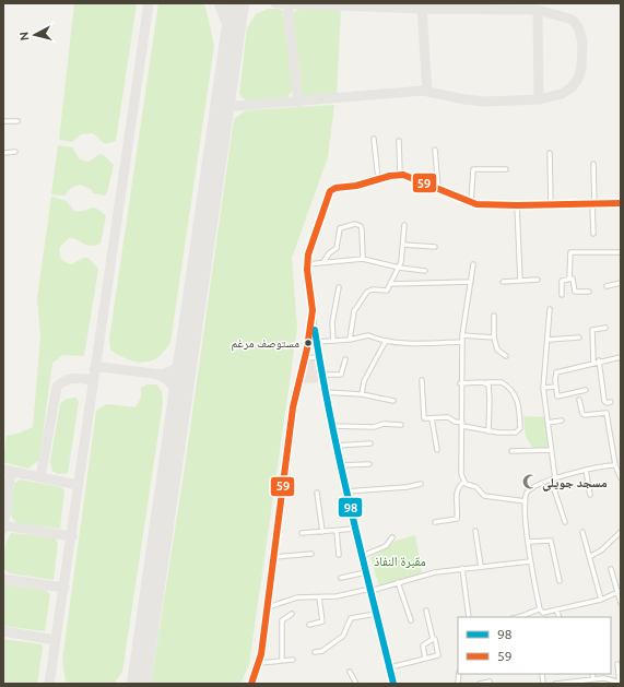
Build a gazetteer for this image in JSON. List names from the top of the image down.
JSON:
{
  "parks": ["مقبرة النفاذ"],
  "places": {
    "other": ["مستوصف مرغم"],
    "mosque": ["مسجد جويلي"]
  },
  "lines": ["transit line 59", "transit line 98"],
  "legend": ["98", "59"],
  "north": "left"
}
